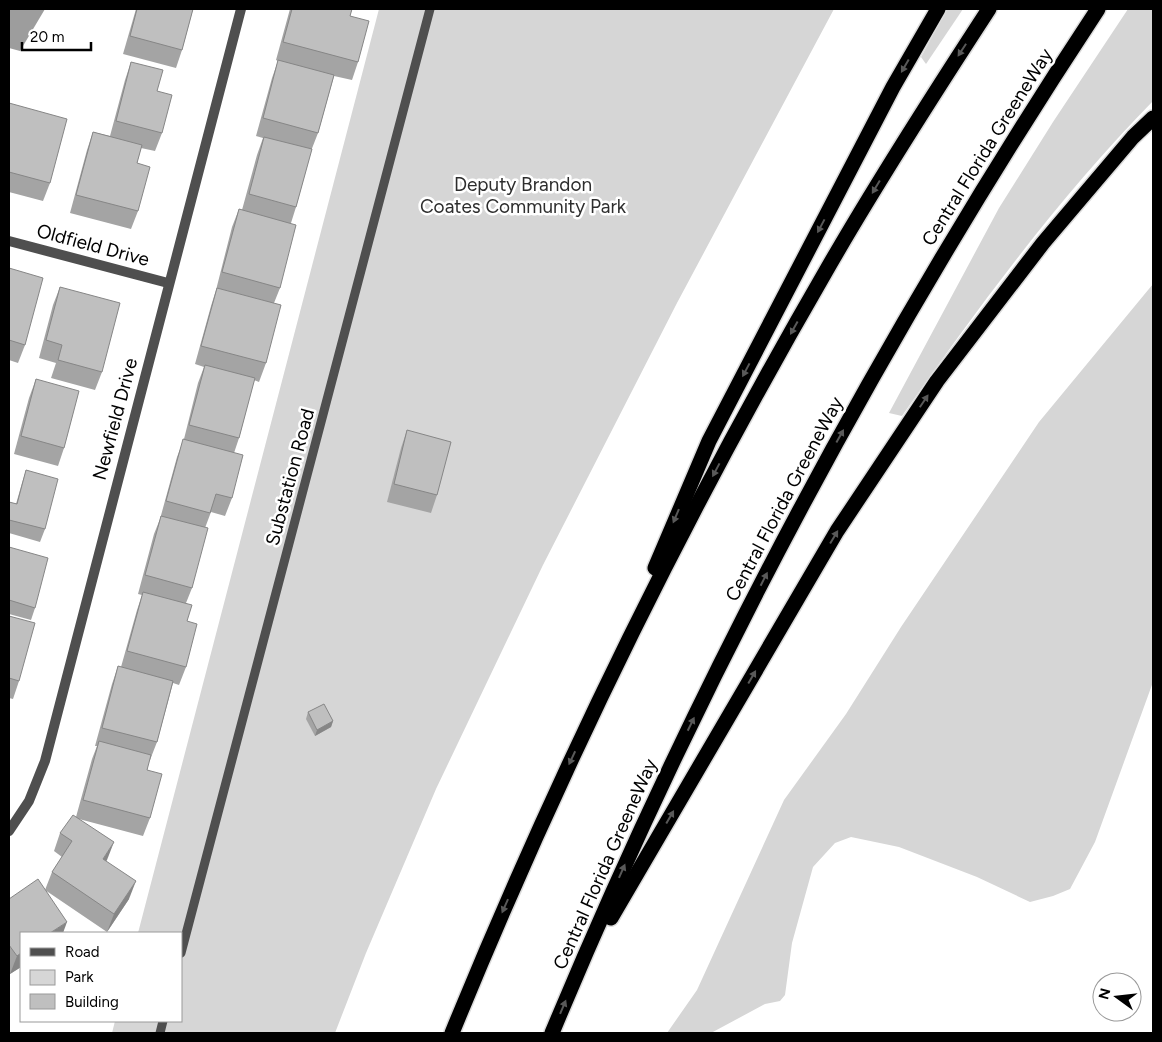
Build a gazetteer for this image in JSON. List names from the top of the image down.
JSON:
{
  "streets": {
    "highway": ["Central Florida GreeneWay"],
    "street": ["Oldfield Drive", "Newfield Drive"],
    "lane": ["Substation Road"]
  },
  "crossings": [
    ["Oldfield Drive", "Newfield Drive"]
  ],
  "parks": ["Deputy Brandon Coates Community Park"],
  "legend": ["Road", "Park", "Building"],
  "scale_bar": "20 m",
  "north": "left"
}
